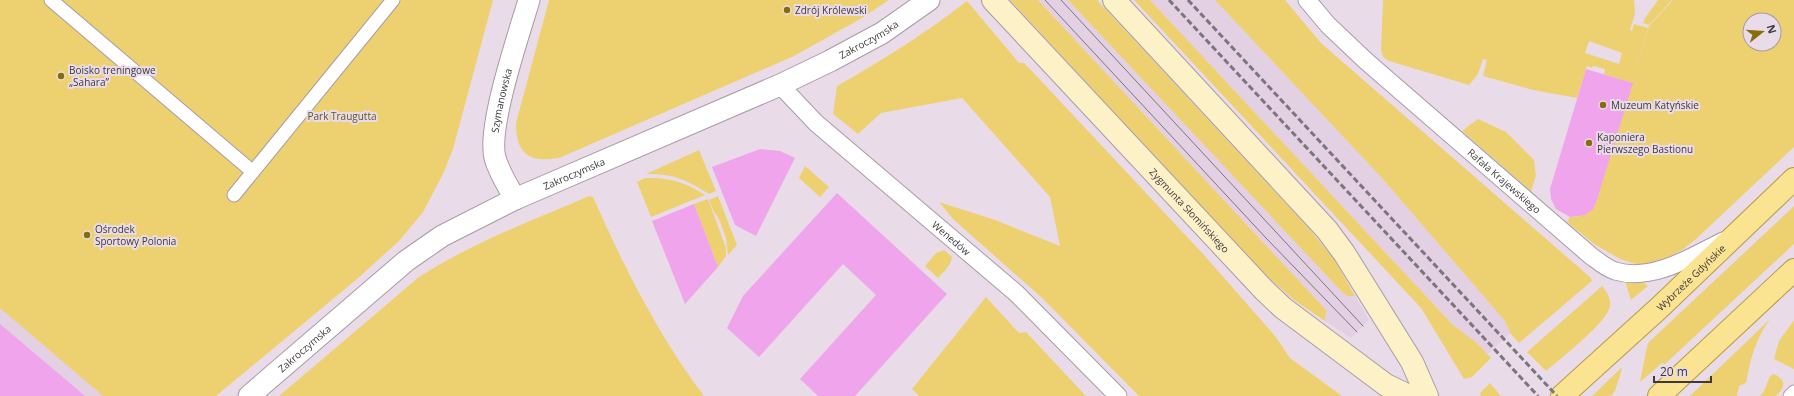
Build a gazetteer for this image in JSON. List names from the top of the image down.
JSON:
{
  "streets": {
    "main road": ["Zygmunta Słomińskiego", "Wybrzeże Gdyńskie"],
    "street": [
      "Zakroczymska",
      "Szymanowska",
      "Rafała Krajewskiego",
      "Wenedów"
    ]
  },
  "crossings": [
    ["Zakroczymska", "Szymanowska"],
    ["Zakroczymska", "Wenedów"],
    ["Rafała Krajewskiego", "Wybrzeże Gdyńskie"]
  ],
  "parks": ["Park Traugutta"],
  "places": [
    "Zdrój Królewski",
    "Boisko treningowe „Sahara”",
    "Muzeum Katyńskie",
    "Kaponiera Pierwszego Bastionu",
    "Ośrodek Sportowy Polonia"
  ],
  "scale_bar": "20 m",
  "north": "right"
}
